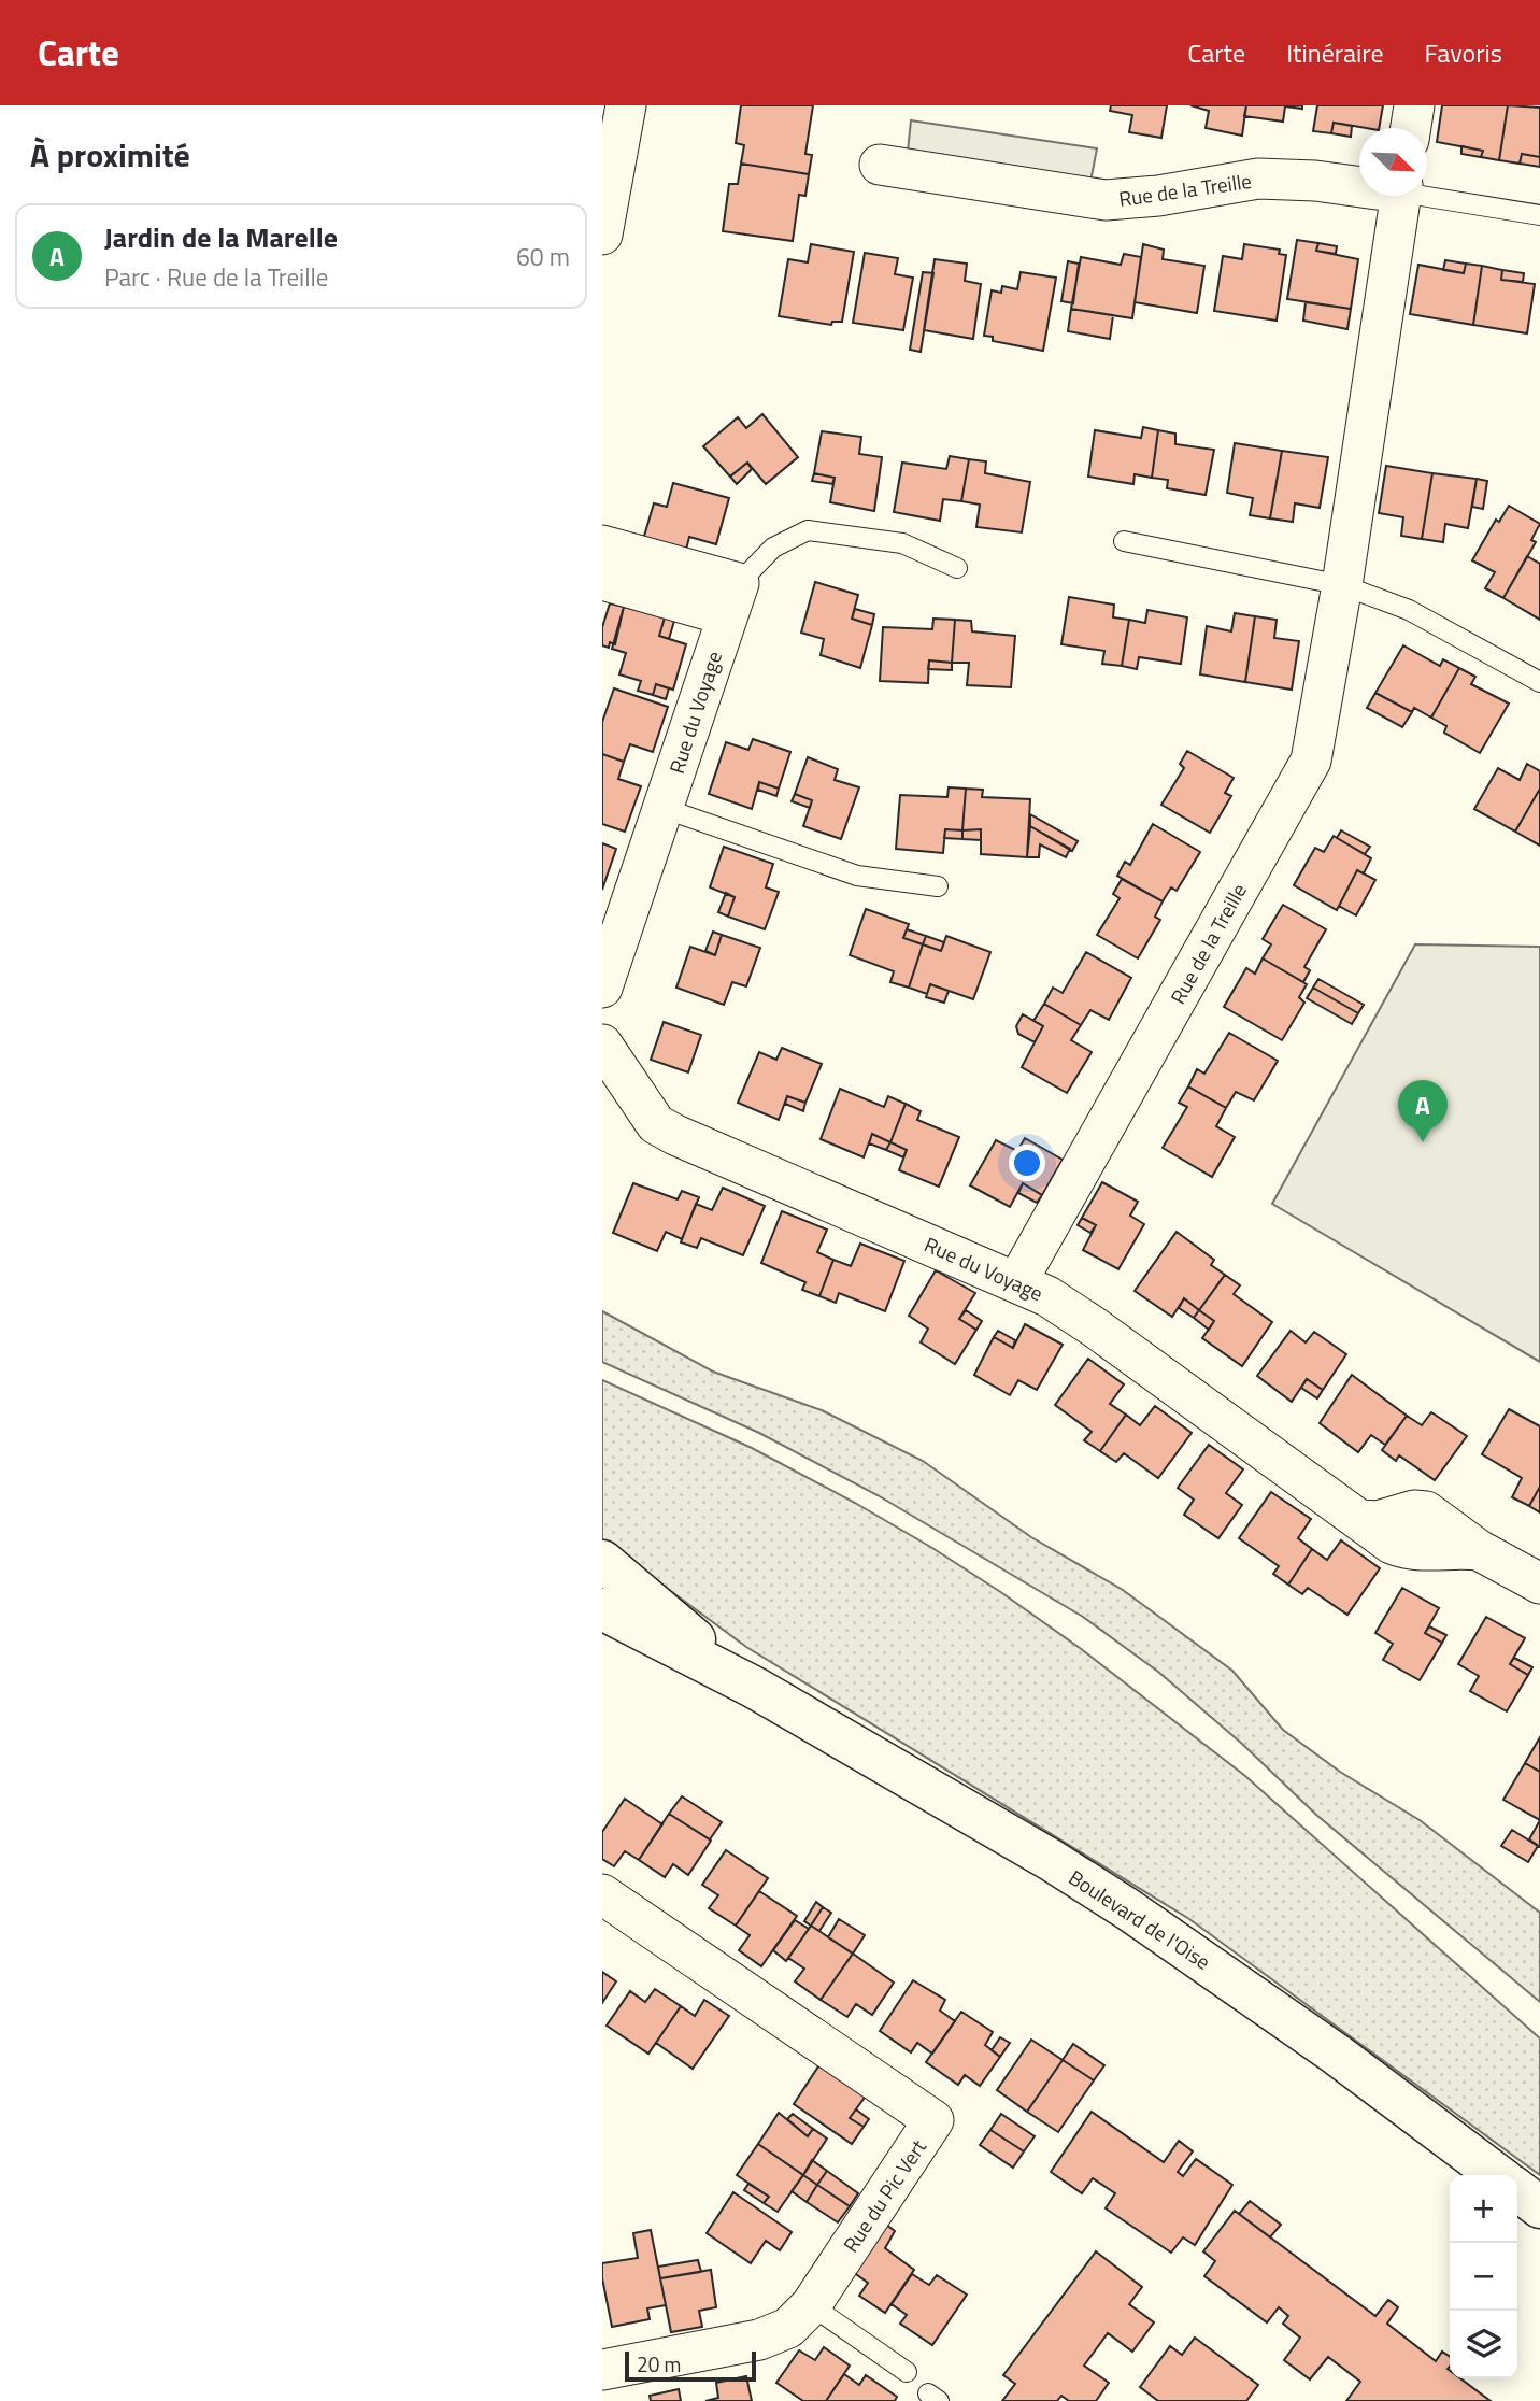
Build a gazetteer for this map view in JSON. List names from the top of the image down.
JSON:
{
  "streets": {
    "main road": ["Boulevard de l'Oise"],
    "street": ["Rue de la Treille", "Rue du Voyage", "Rue du Pic Vert"]
  },
  "crossings": [
    ["Rue de la Treille", "Rue du Voyage"]
  ],
  "scale_bar": "20 m",
  "north": "bottom right",
  "page": {
    "header": "Carte",
    "nav": ["Carte", "Itinéraire", "Favoris"],
    "heading": "À proximité",
    "list": [
      {
        "mark": "A",
        "name": "Jardin de la Marelle",
        "note": "Parc · Rue de la Treille",
        "value": "60 m"
      }
    ],
    "pins": "A",
    "map_buttons": ["+", "−"],
    "scale": "20 m"
  }
}
